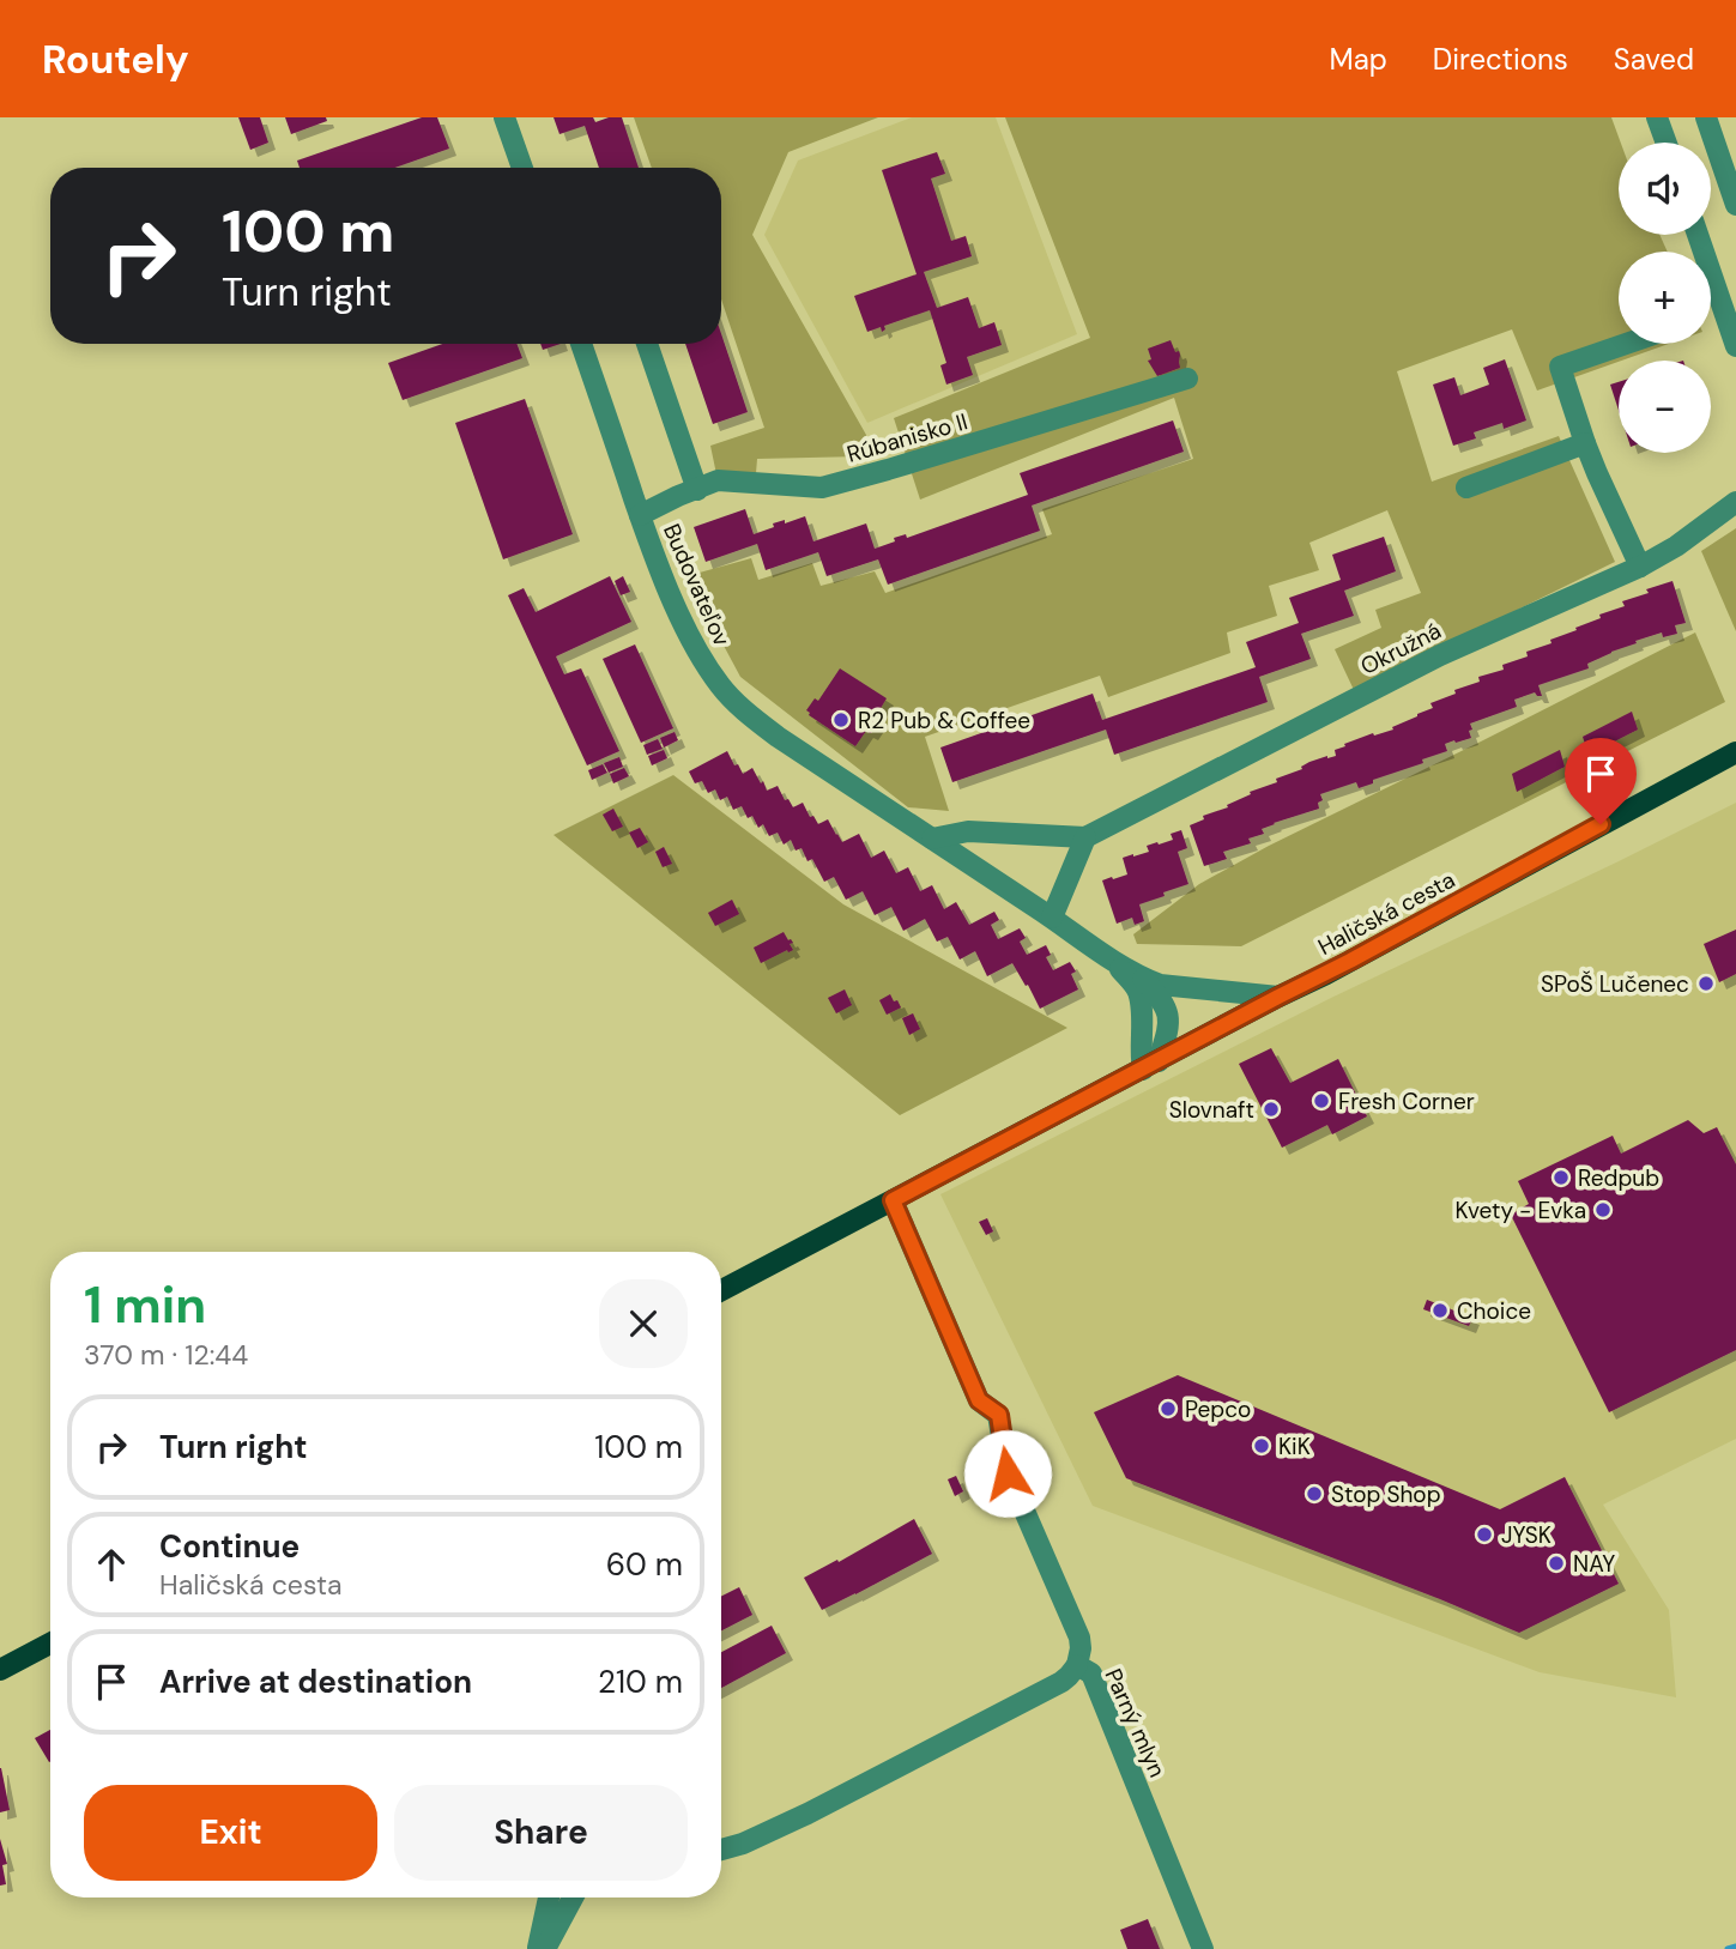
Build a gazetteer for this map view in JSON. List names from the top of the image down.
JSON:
{
  "streets": {
    "main road": ["Haličská cesta"],
    "street": [
      "Rúbanisko II",
      "Budovateľov",
      "Okružná",
      "Parný mlyn"
    ]
  },
  "crossings": [
    ["Rúbanisko II", "Budovateľov"],
    ["Budovateľov", "Haličská cesta"],
    ["Haličská cesta", "Parný mlyn"]
  ],
  "places": [
    "R2 Pub & Coffee",
    "SPoŠ Lučenec",
    "Fresh Corner",
    "Slovnaft",
    "Redpub",
    "Kvety - Evka",
    "Choice",
    "Pepco",
    "KiK",
    "Stop Shop",
    "JYSK",
    "NAY"
  ],
  "page": {
    "header": "Routely",
    "nav": ["Map", "Directions", "Saved"],
    "map_buttons": ["+", "−"],
    "turn": ["100 m", "Turn right"],
    "heading": ["1 min", "370 m · 12:44"],
    "list": [
      {
        "name": "Turn right",
        "value": "100 m"
      },
      {
        "name": "Continue",
        "note": "Haličská cesta",
        "value": "60 m"
      },
      {
        "name": "Arrive at destination",
        "value": "210 m"
      }
    ],
    "buttons": ["Exit", "Share"]
  }
}
